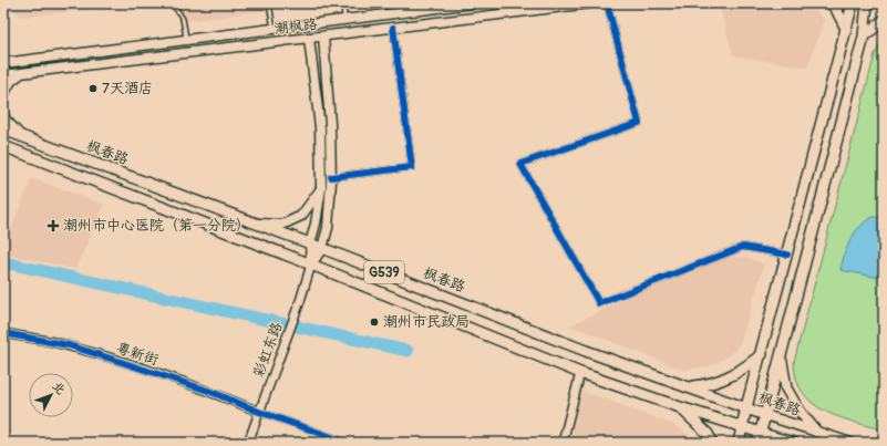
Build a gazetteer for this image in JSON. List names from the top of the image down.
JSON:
{
  "streets": {
    "main road": ["潮枫路", "枫春路", "G539"],
    "street": ["彩虹东路", "粤新街"]
  },
  "crossings": [
    ["G539", "彩虹东路"],
    ["彩虹东路", "粤新街"]
  ],
  "places": {
    "other": ["7天酒店", "潮州市民政局"],
    "health": ["潮州市中心医院（第一分院）"]
  },
  "north": "top right"
}
